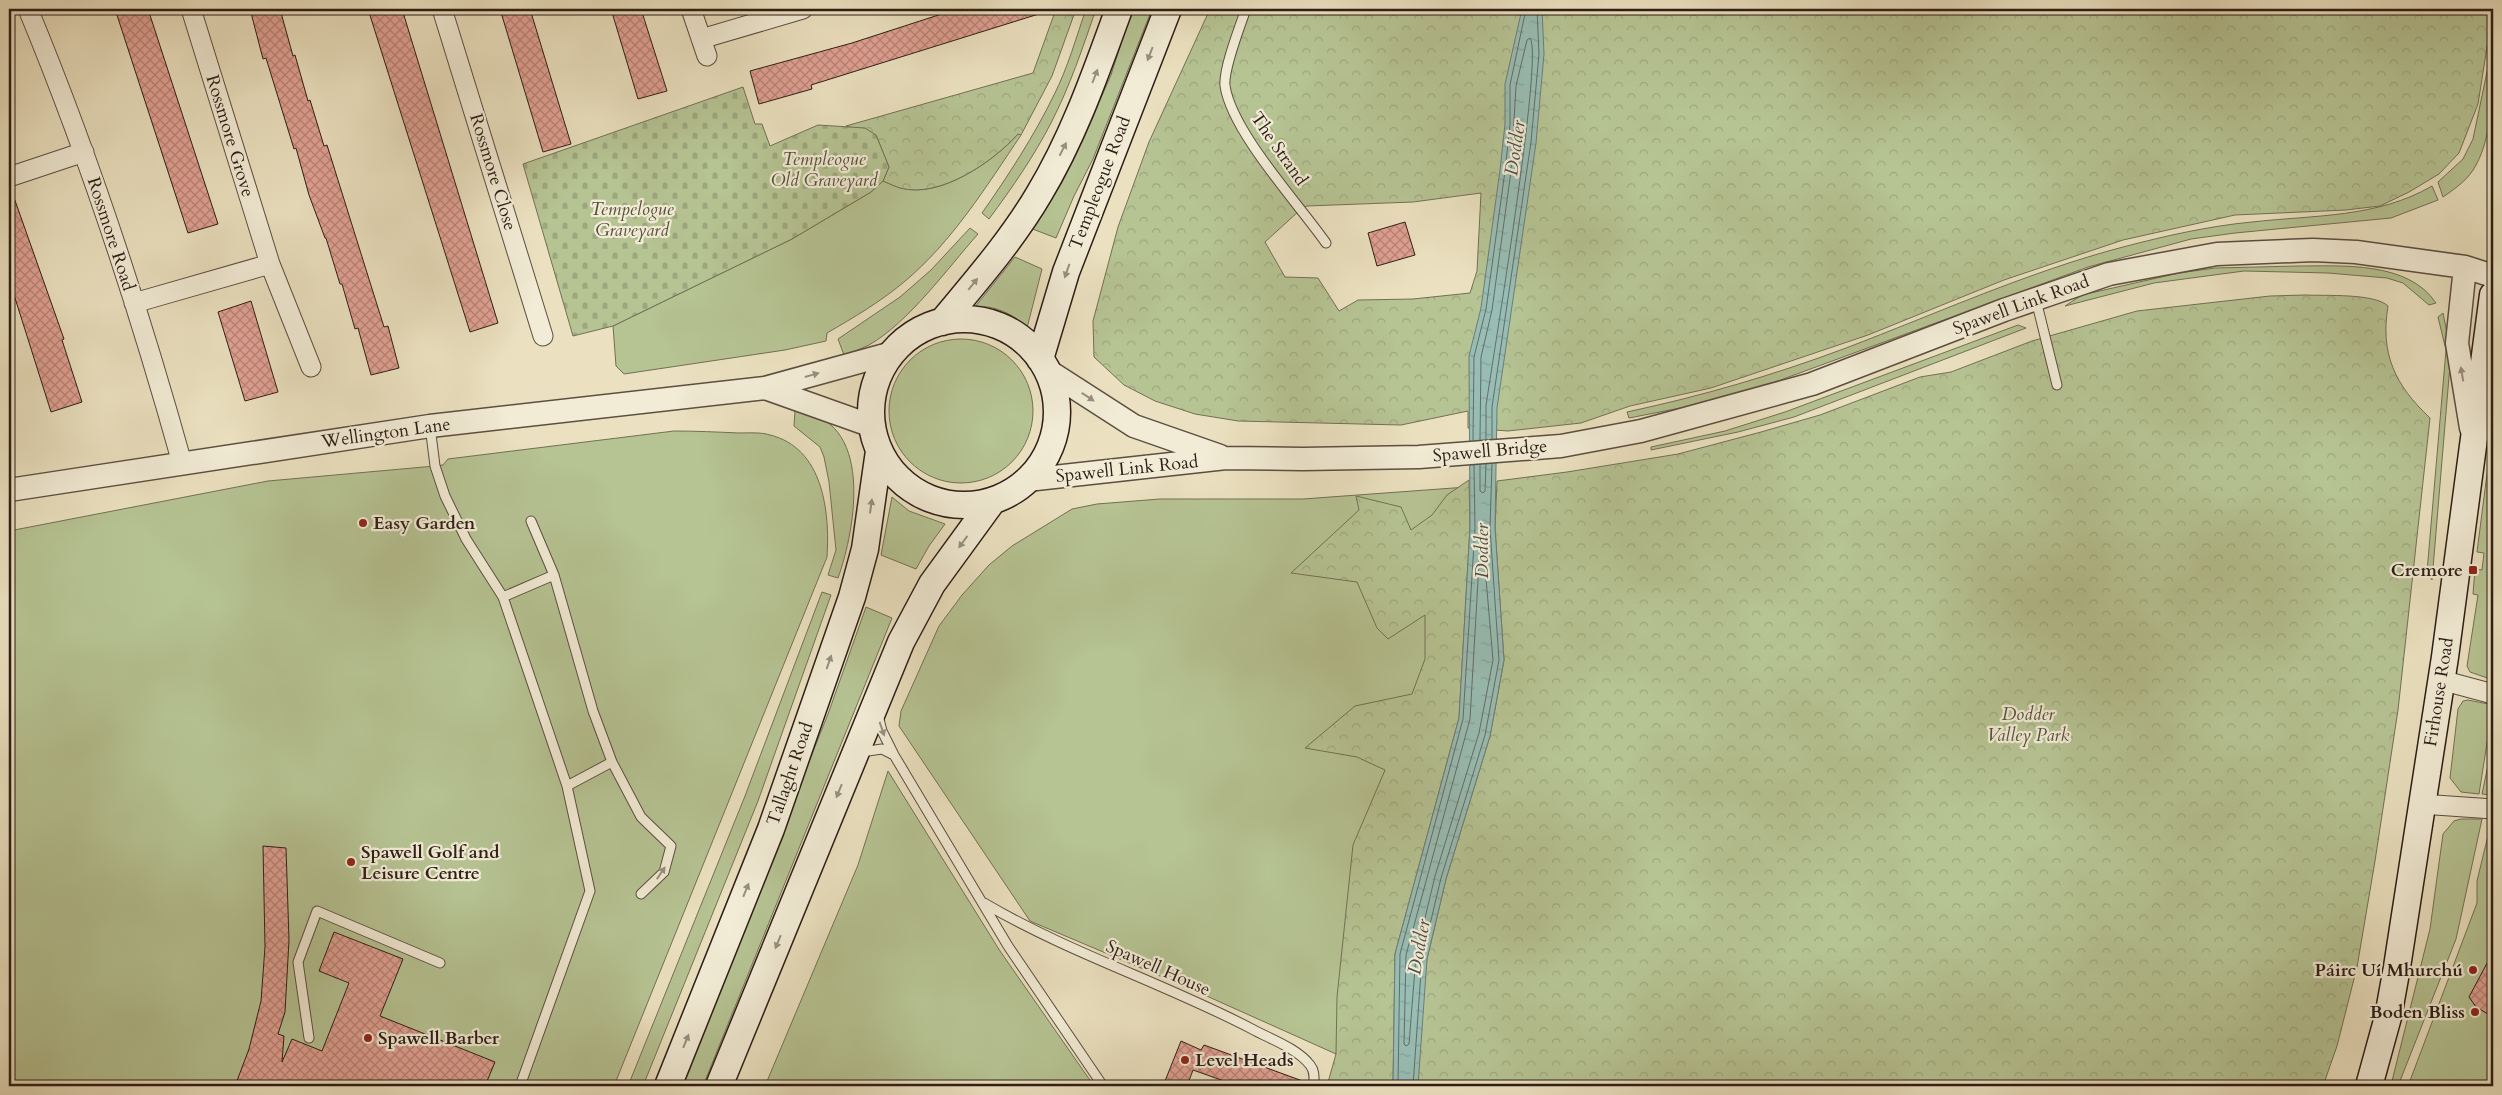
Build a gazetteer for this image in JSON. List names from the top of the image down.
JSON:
{
  "streets": {
    "main road": ["Templeogue Road", "Firhouse Road", "Tallaght Road"],
    "street": [
      "Rossmore Grove",
      "Rossmore Close",
      "Rossmore Road",
      "Spawell Link Road",
      "Wellington Lane",
      "Spawell Bridge"
    ],
    "lane": ["The Strand", "Spawell House"]
  },
  "crossings": [
    ["Templeogue Road", "Spawell Link Road"],
    ["Rossmore Road", "Wellington Lane"],
    ["Spawell Link Road", "Spawell Bridge"]
  ],
  "water": ["Dodder"],
  "parks": ["Templeogue Old Graveyard", "Tempelogue Graveyard", "Dodder Valley Park"],
  "places": {
    "other": [
      "Easy Garden",
      "Spawell Golf and Leisure Centre",
      "Páirc Uí Mhurchú",
      "Boden Bliss",
      "Spawell Barber",
      "Level Heads"
    ],
    "transit": ["Cremore"]
  }
}
